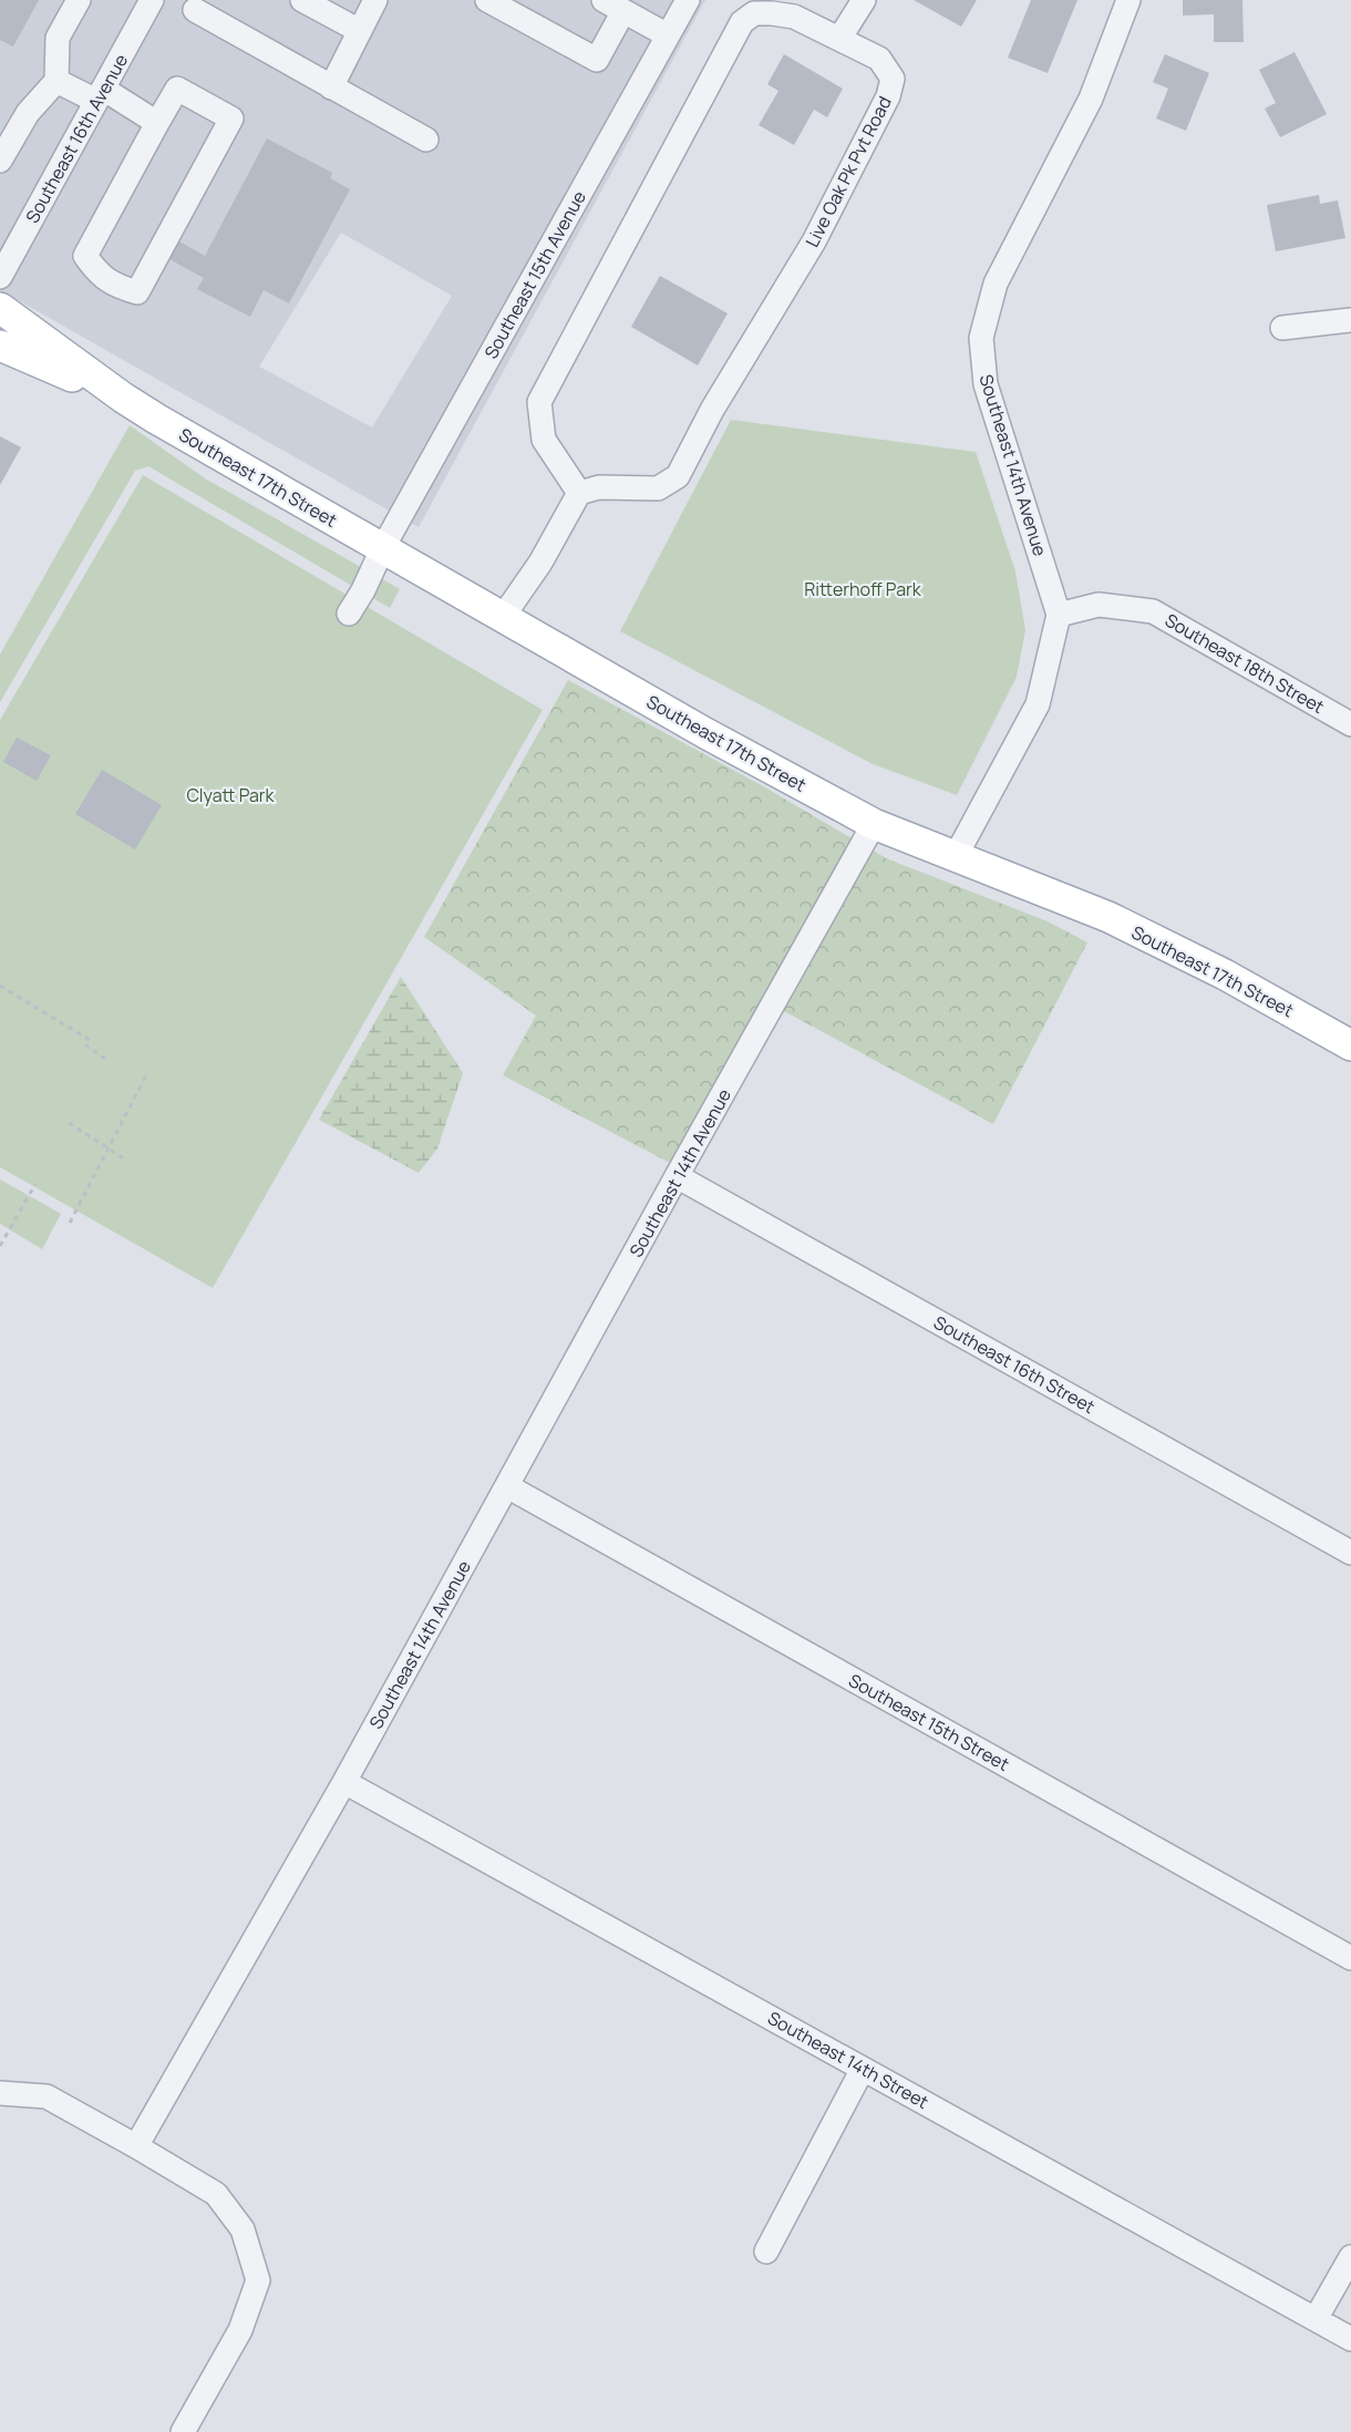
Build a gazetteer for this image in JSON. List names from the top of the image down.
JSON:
{
  "streets": {
    "main road": ["Southeast 17th Street"],
    "street": [
      "Southeast 16th Avenue",
      "Live Oak Pk Pvt Road",
      "Southeast 15th Avenue",
      "Southeast 14th Avenue",
      "Southeast 18th Street",
      "Southeast 16th Street",
      "Southeast 15th Street",
      "Southeast 14th Street"
    ]
  },
  "crossings": [
    ["Southeast 15th Avenue", "Southeast 17th Street"],
    ["Southeast 14th Avenue", "Southeast 17th Street"],
    ["Southeast 14th Avenue", "Southeast 18th Street"],
    ["Southeast 14th Avenue", "Southeast 16th Street"],
    ["Southeast 14th Avenue", "Southeast 15th Street"],
    ["Southeast 14th Avenue", "Southeast 14th Street"]
  ],
  "parks": ["Ritterhoff Park", "Clyatt Park"]
}
